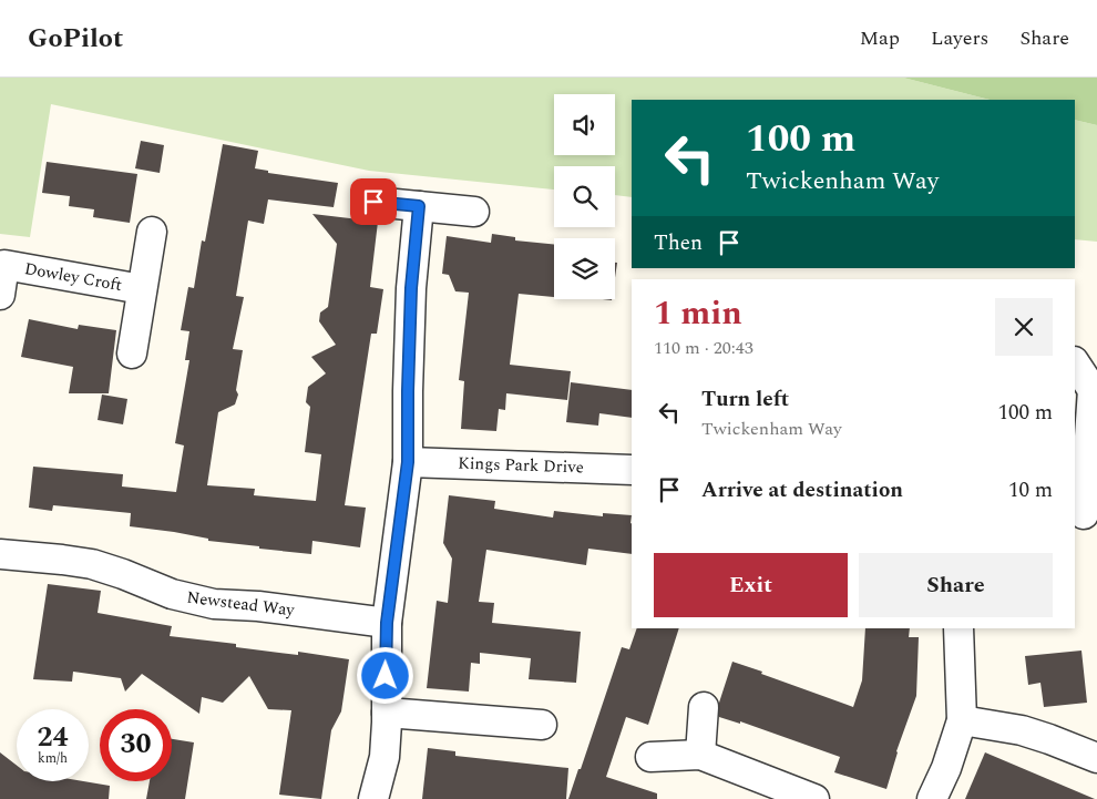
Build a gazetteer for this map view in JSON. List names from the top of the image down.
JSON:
{
  "streets": {
    "street": ["Dowley Croft", "Kings Park Drive", "Newstead Way"]
  },
  "page": {
    "header": "GoPilot",
    "nav": ["Map", "Layers", "Share"],
    "turn": ["100 m", "Twickenham Way"],
    "then": "Then",
    "heading": ["1 min", "110 m · 20:43"],
    "list": [
      {
        "name": "Turn left",
        "note": "Twickenham Way",
        "value": "100 m"
      },
      {
        "name": "Arrive at destination",
        "value": "10 m"
      }
    ],
    "buttons": ["Exit", "Share"],
    "speed": "24 km/h",
    "limit": "30"
  }
}
